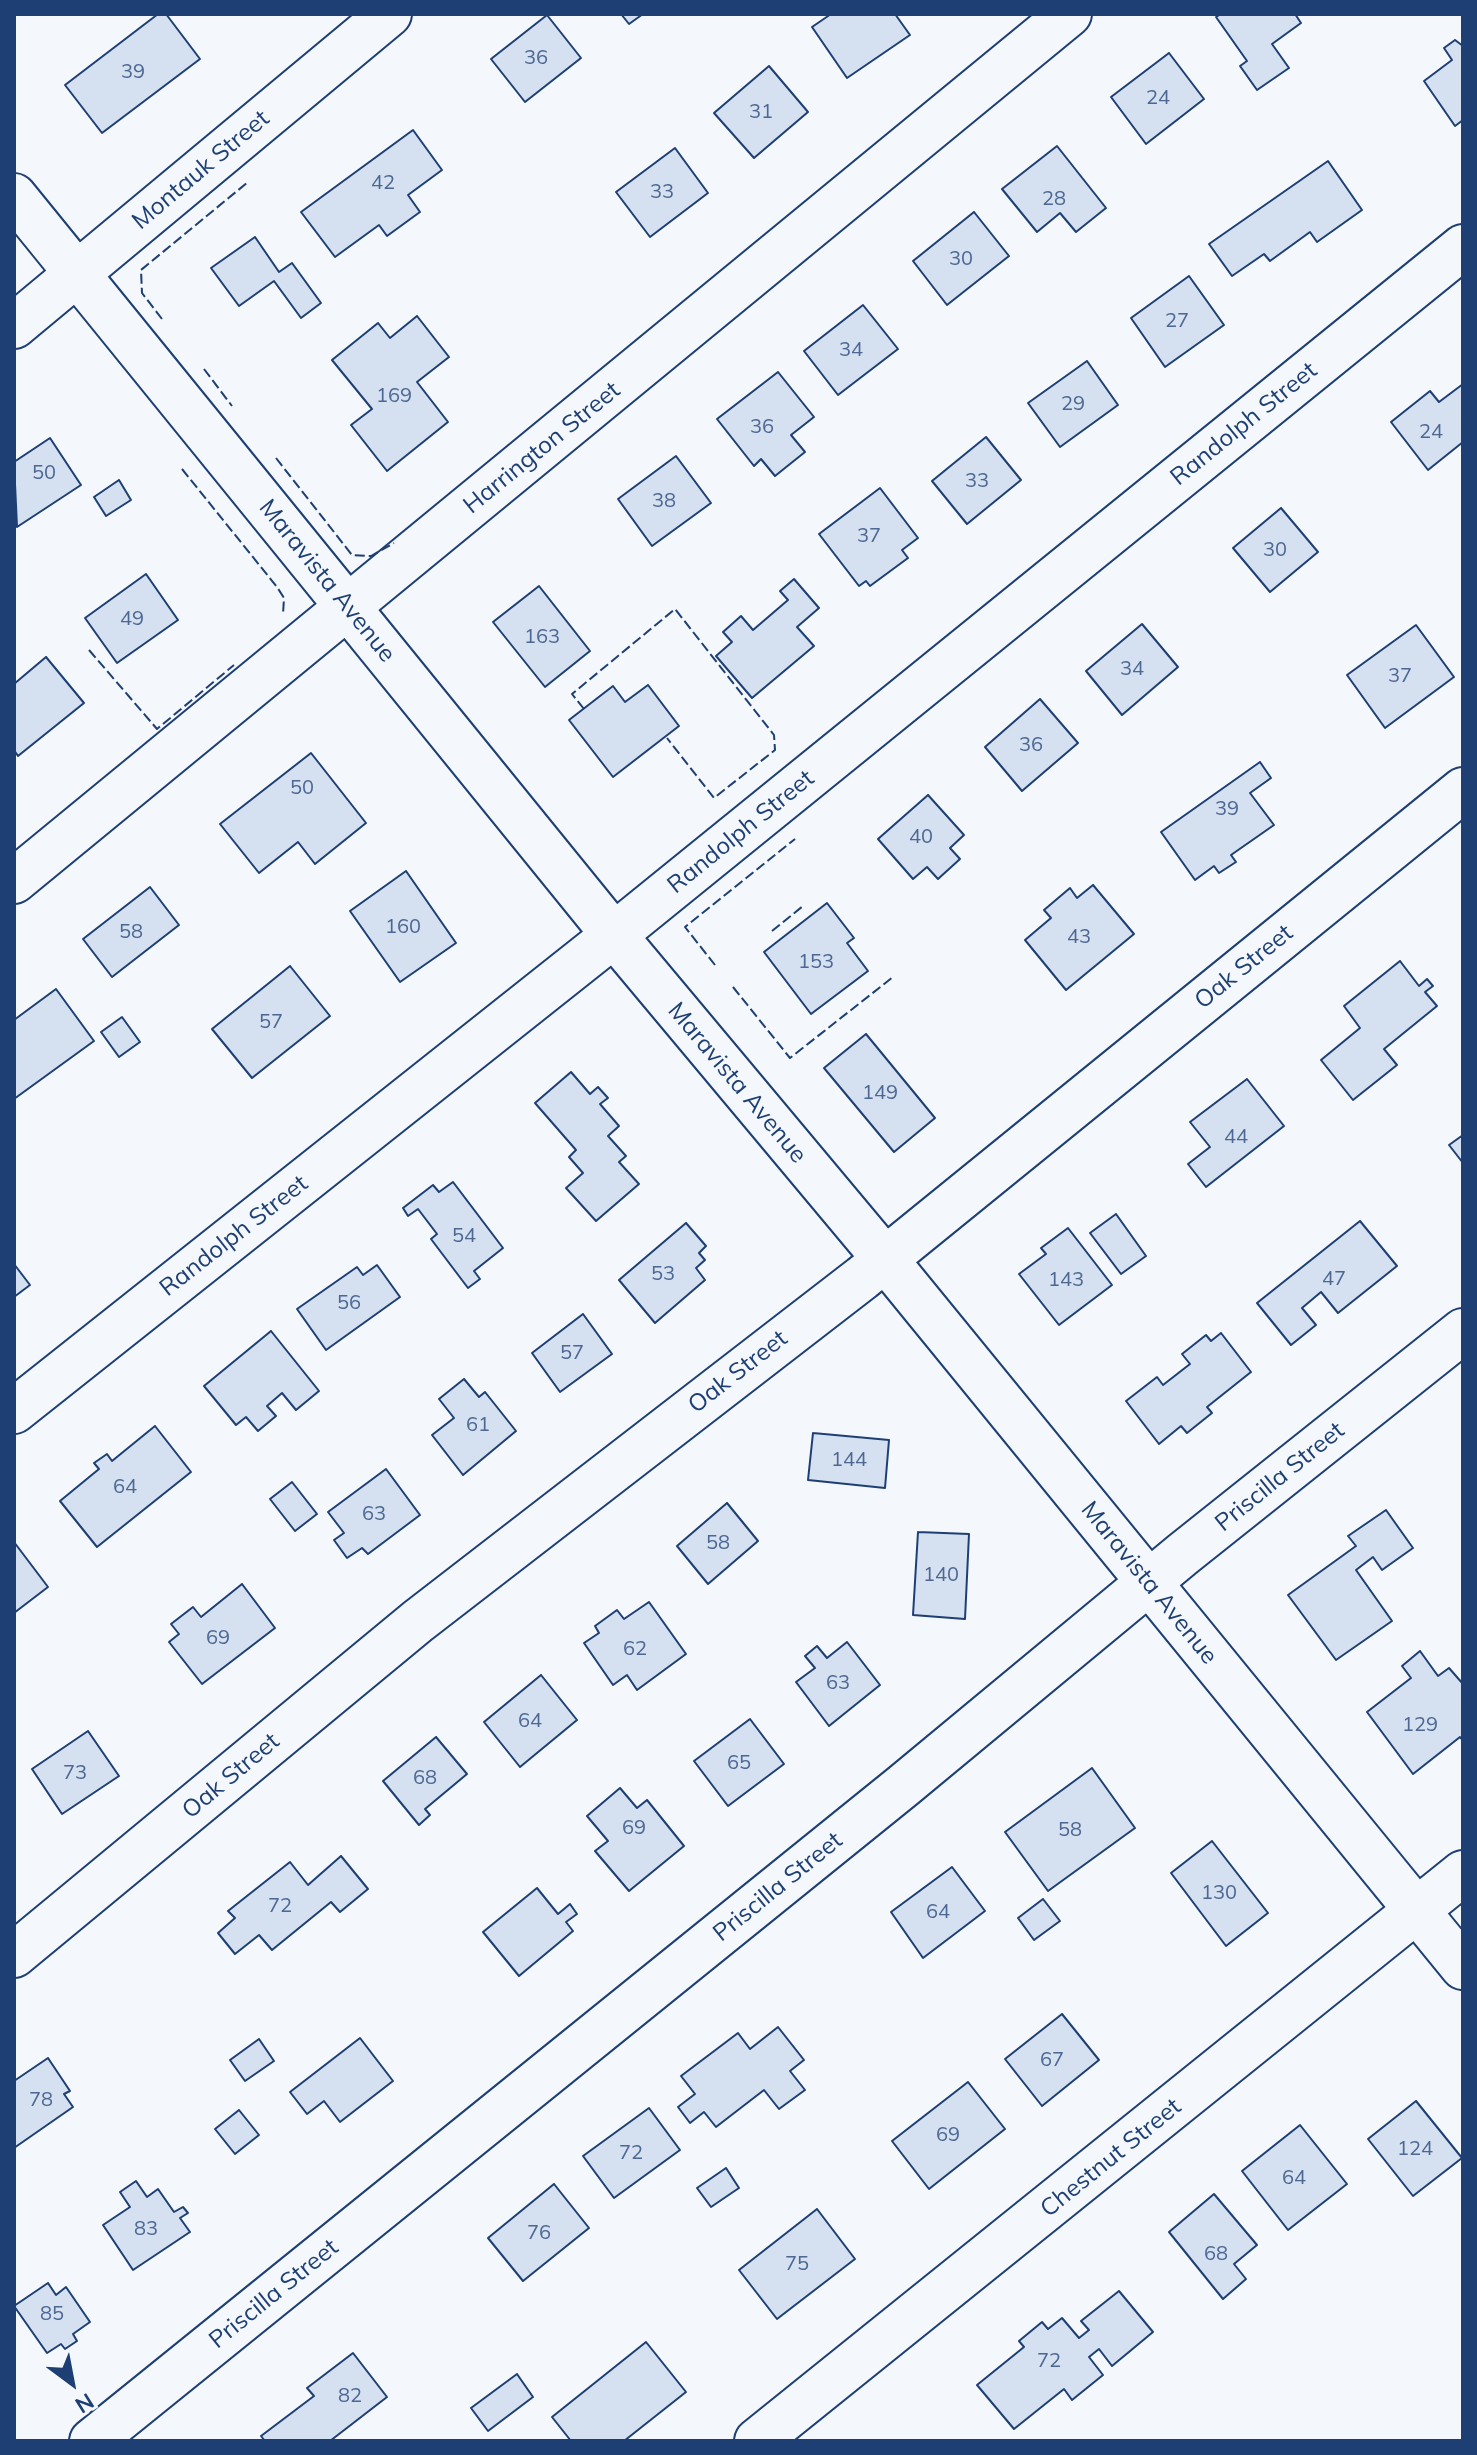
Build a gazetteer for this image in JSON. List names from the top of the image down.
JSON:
{
  "streets": {
    "street": [
      "Montauk Street",
      "Randolph Street",
      "Harrington Street",
      "Maravista Avenue",
      "Oak Street",
      "Priscilla Street",
      "Chestnut Street"
    ]
  },
  "crossings": [
    ["Montauk Street", "Maravista Avenue"],
    ["Randolph Street", "Maravista Avenue"],
    ["Harrington Street", "Maravista Avenue"],
    ["Maravista Avenue", "Oak Street"],
    ["Maravista Avenue", "Priscilla Street"],
    ["Maravista Avenue", "Chestnut Street"]
  ],
  "house_numbers": [
    "36",
    "39",
    "24",
    "31",
    "42",
    "33",
    "28",
    "30",
    "27",
    "34",
    "169",
    "29",
    "36",
    "24",
    "50",
    "33",
    "38",
    "37",
    "30",
    "49",
    "163",
    "34",
    "37",
    "36",
    "50",
    "39",
    "40",
    "160",
    "58",
    "43",
    "153",
    "57",
    "149",
    "44",
    "54",
    "53",
    "47",
    "143",
    "56",
    "57",
    "61",
    "144",
    "64",
    "63",
    "58",
    "140",
    "69",
    "62",
    "63",
    "64",
    "129",
    "65",
    "73",
    "68",
    "69",
    "58",
    "130",
    "72",
    "64",
    "67",
    "78",
    "69",
    "124",
    "72",
    "64",
    "83",
    "76",
    "68",
    "75",
    "85",
    "72",
    "82"
  ],
  "north": "bottom right"
}
